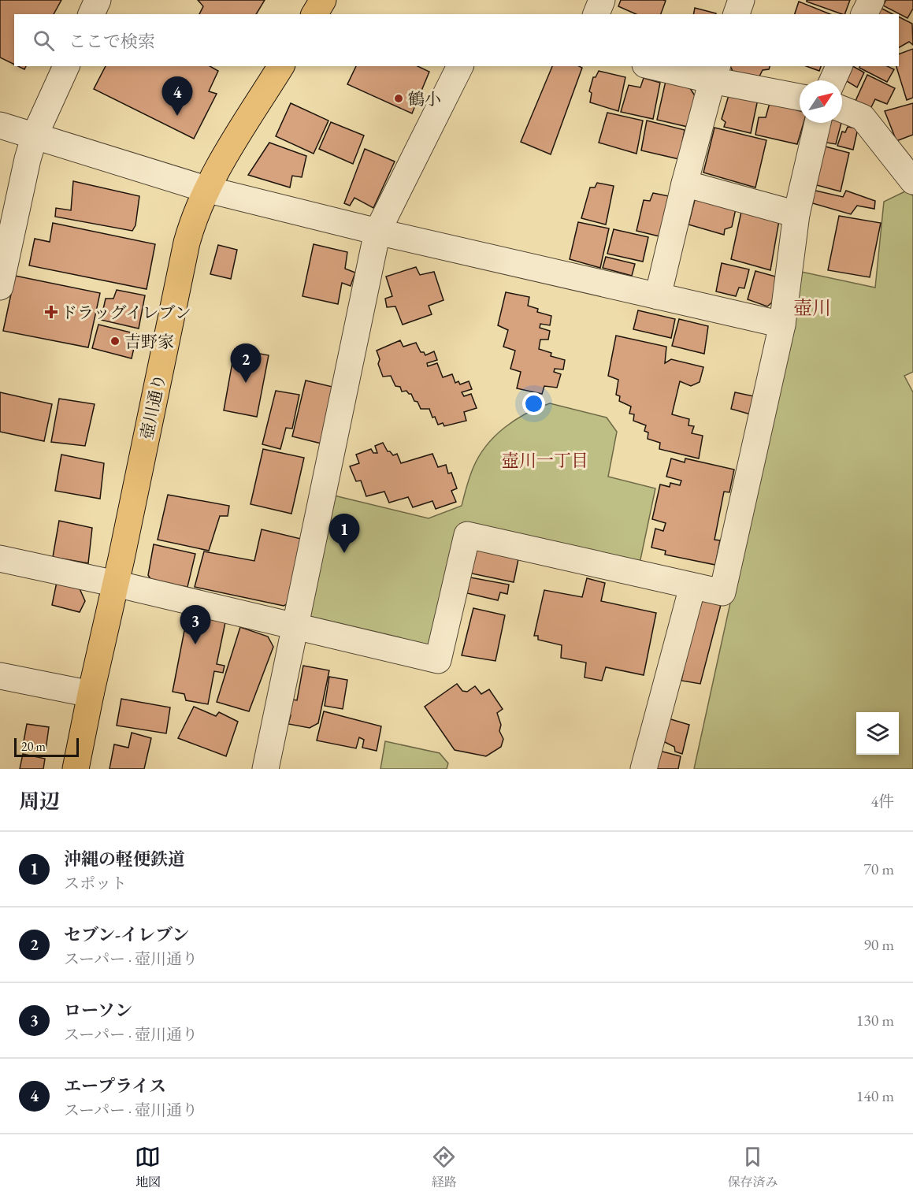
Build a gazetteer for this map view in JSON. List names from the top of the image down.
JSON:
{
  "streets": {
    "highway": ["壺川通り"]
  },
  "districts": ["壺川", "壺川一丁目"],
  "places": {
    "other": ["鶴小", "吉野家"],
    "health": ["ドラッグイレブン"]
  },
  "scale_bar": "20 m",
  "north": "top right",
  "page": {
    "search": "ここで検索",
    "pins": [
      "4",
      "2",
      "1",
      "3"
    ],
    "scale": "20 m",
    "heading": ["周辺", "4件"],
    "list": [
      {
        "mark": "1",
        "name": "沖縄の軽便鉄道",
        "note": "スポット",
        "value": "70 m"
      },
      {
        "mark": "2",
        "name": "セブン-イレブン",
        "note": "スーパー · 壺川通り",
        "value": "90 m"
      },
      {
        "mark": "3",
        "name": "ローソン",
        "note": "スーパー · 壺川通り",
        "value": "130 m"
      },
      {
        "mark": "4",
        "name": "エープライス",
        "note": "スーパー · 壺川通り",
        "value": "140 m"
      }
    ],
    "nav": ["地図", "経路", "保存済み"]
  }
}
